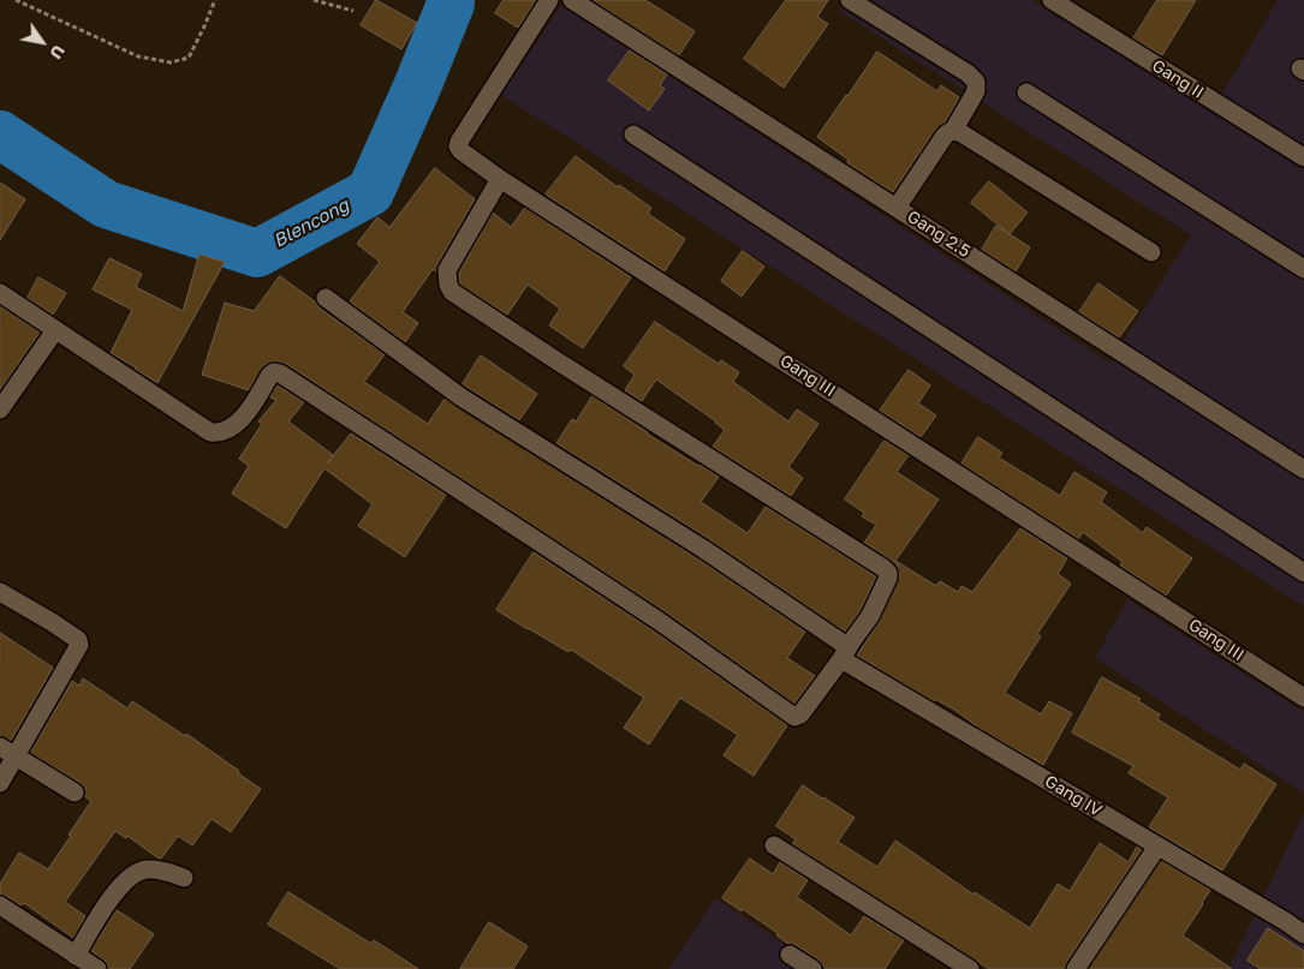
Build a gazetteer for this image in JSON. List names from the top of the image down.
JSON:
{
  "streets": {
    "street": [
      "Gang II",
      "Gang 2.5",
      "Gang III",
      "Gang IV"
    ]
  },
  "water": ["Blencong"],
  "north": "bottom right"
}
